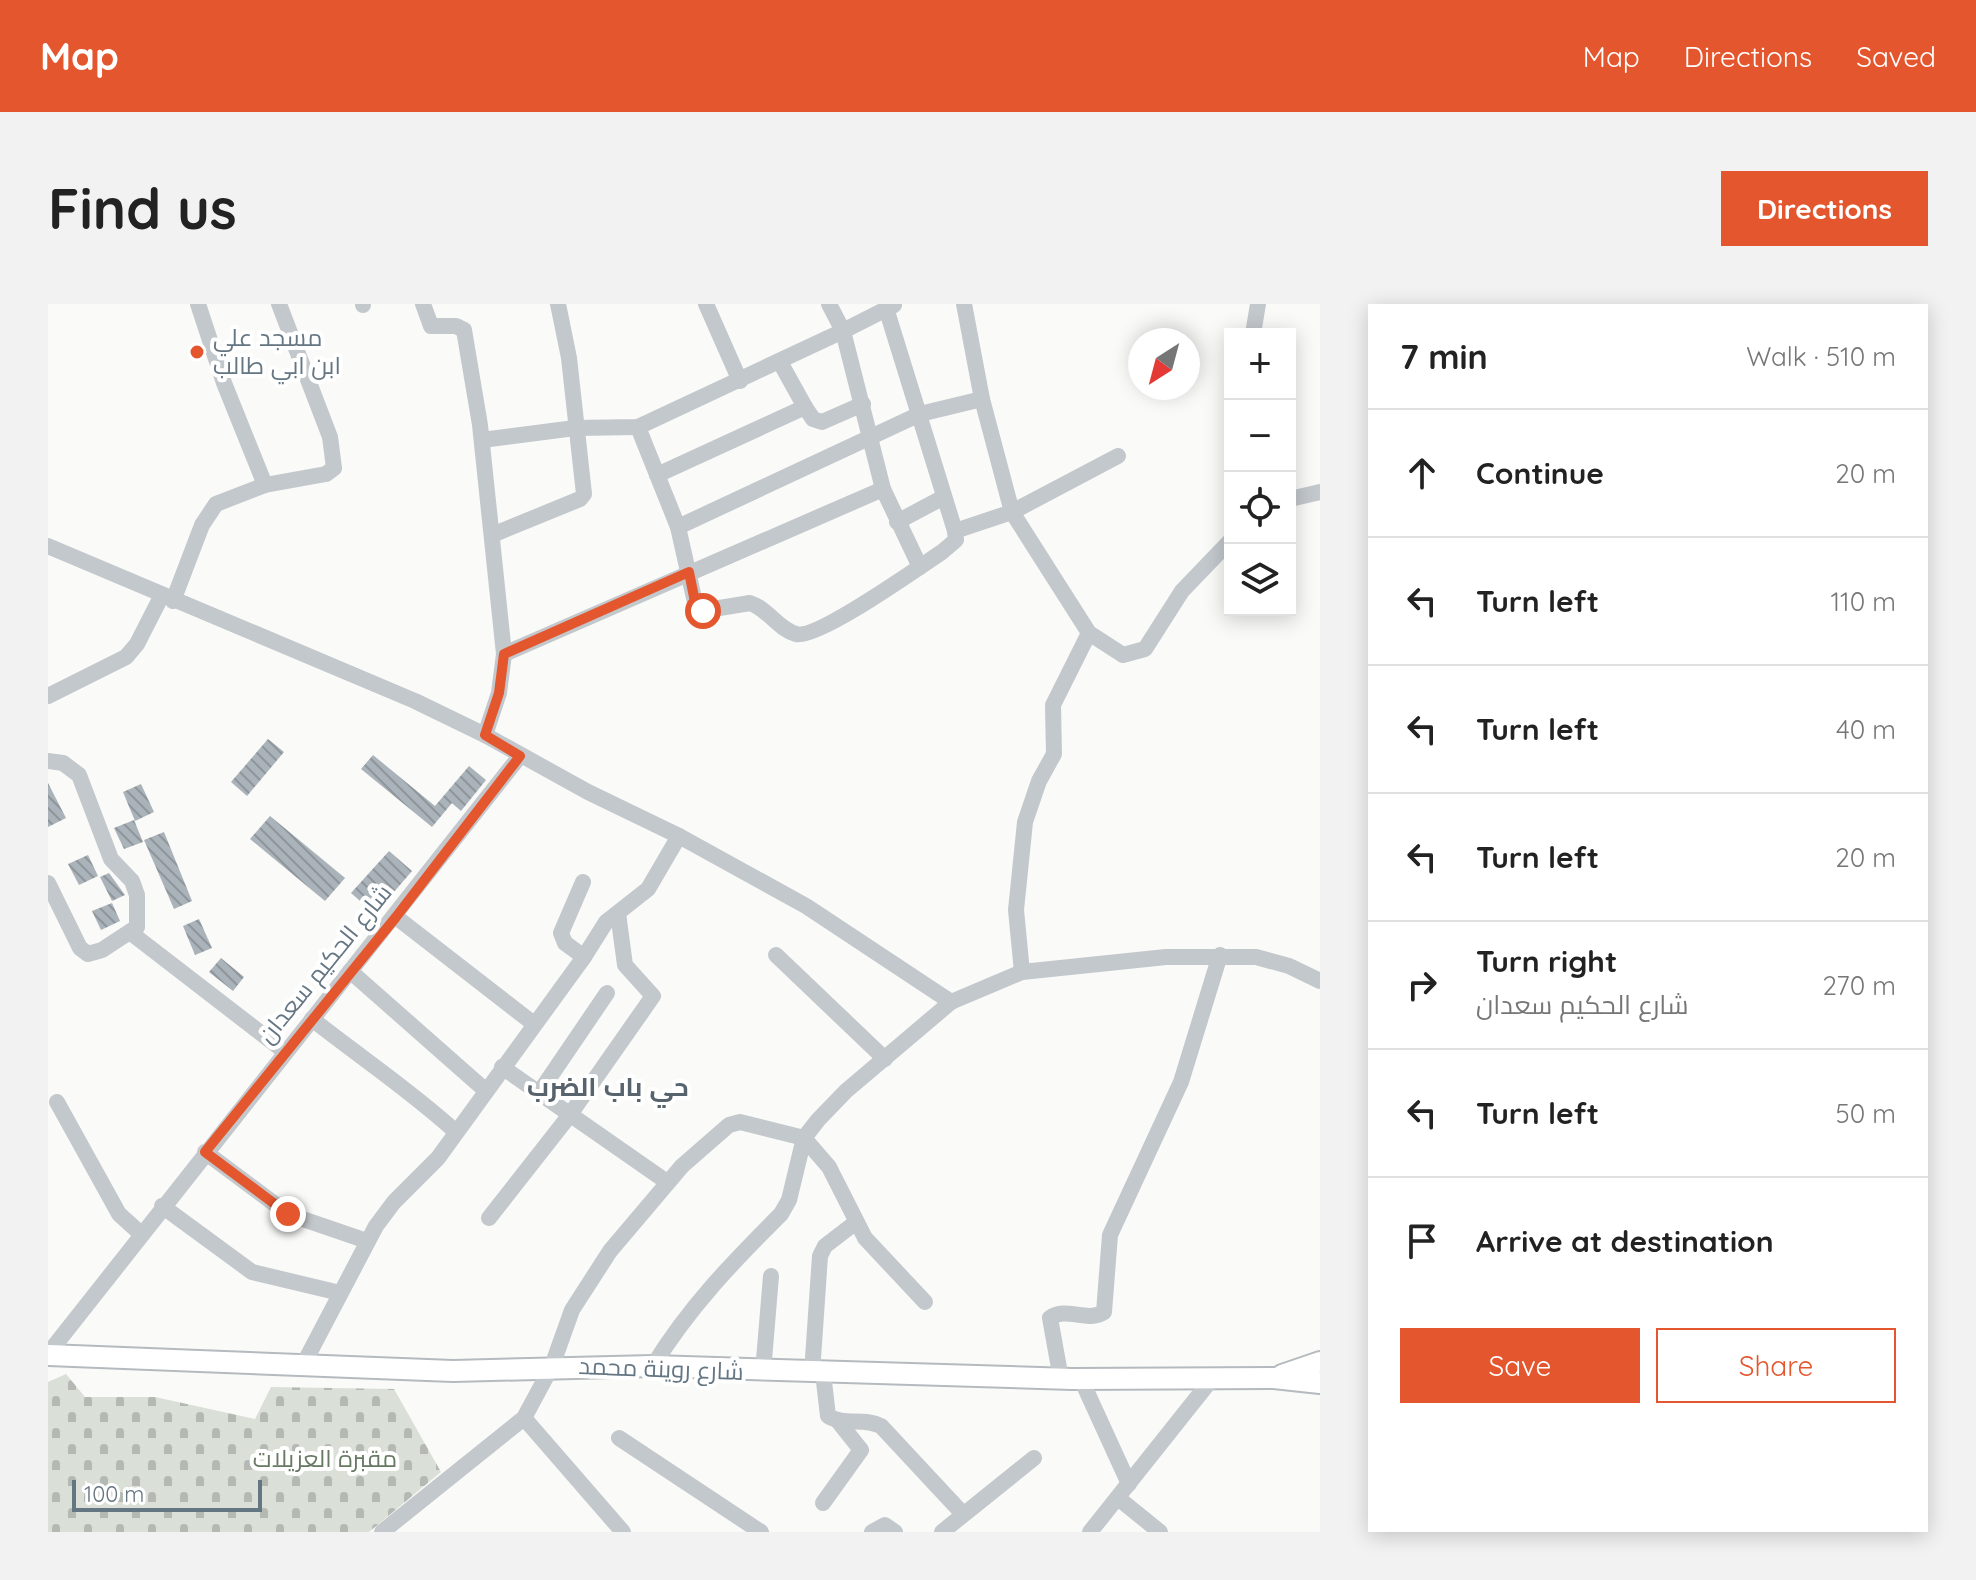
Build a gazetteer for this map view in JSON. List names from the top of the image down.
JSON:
{
  "streets": {
    "main road": ["شارع روينة محمد"],
    "street": ["شارع الحكيم سعدان"]
  },
  "crossings": [
    ["شارع الحكيم سعدان", "شارع روينة محمد"]
  ],
  "districts": ["حي باب الضرب"],
  "parks": ["مقبرة العزيلات"],
  "places": ["مسجد علي ابن ابي طالب"],
  "scale_bar": "100 m",
  "north": "bottom left",
  "page": {
    "header": "Map",
    "nav": ["Map", "Directions", "Saved"],
    "buttons": [
      "Directions",
      ["Save", "Share"]
    ],
    "title": "Find us",
    "heading": ["7 min", "Walk · 510 m"],
    "map_buttons": ["+", "−"],
    "list": [
      ["Continue", "20 m"],
      ["Turn left", "110 m"],
      ["Turn left", "40 m"],
      ["Turn left", "20 m"],
      ["Turn right", "شارع الحكيم سعدان", "270 m"],
      ["Turn left", "50 m"],
      "Arrive at destination"
    ],
    "scale": "100 m"
  }
}
